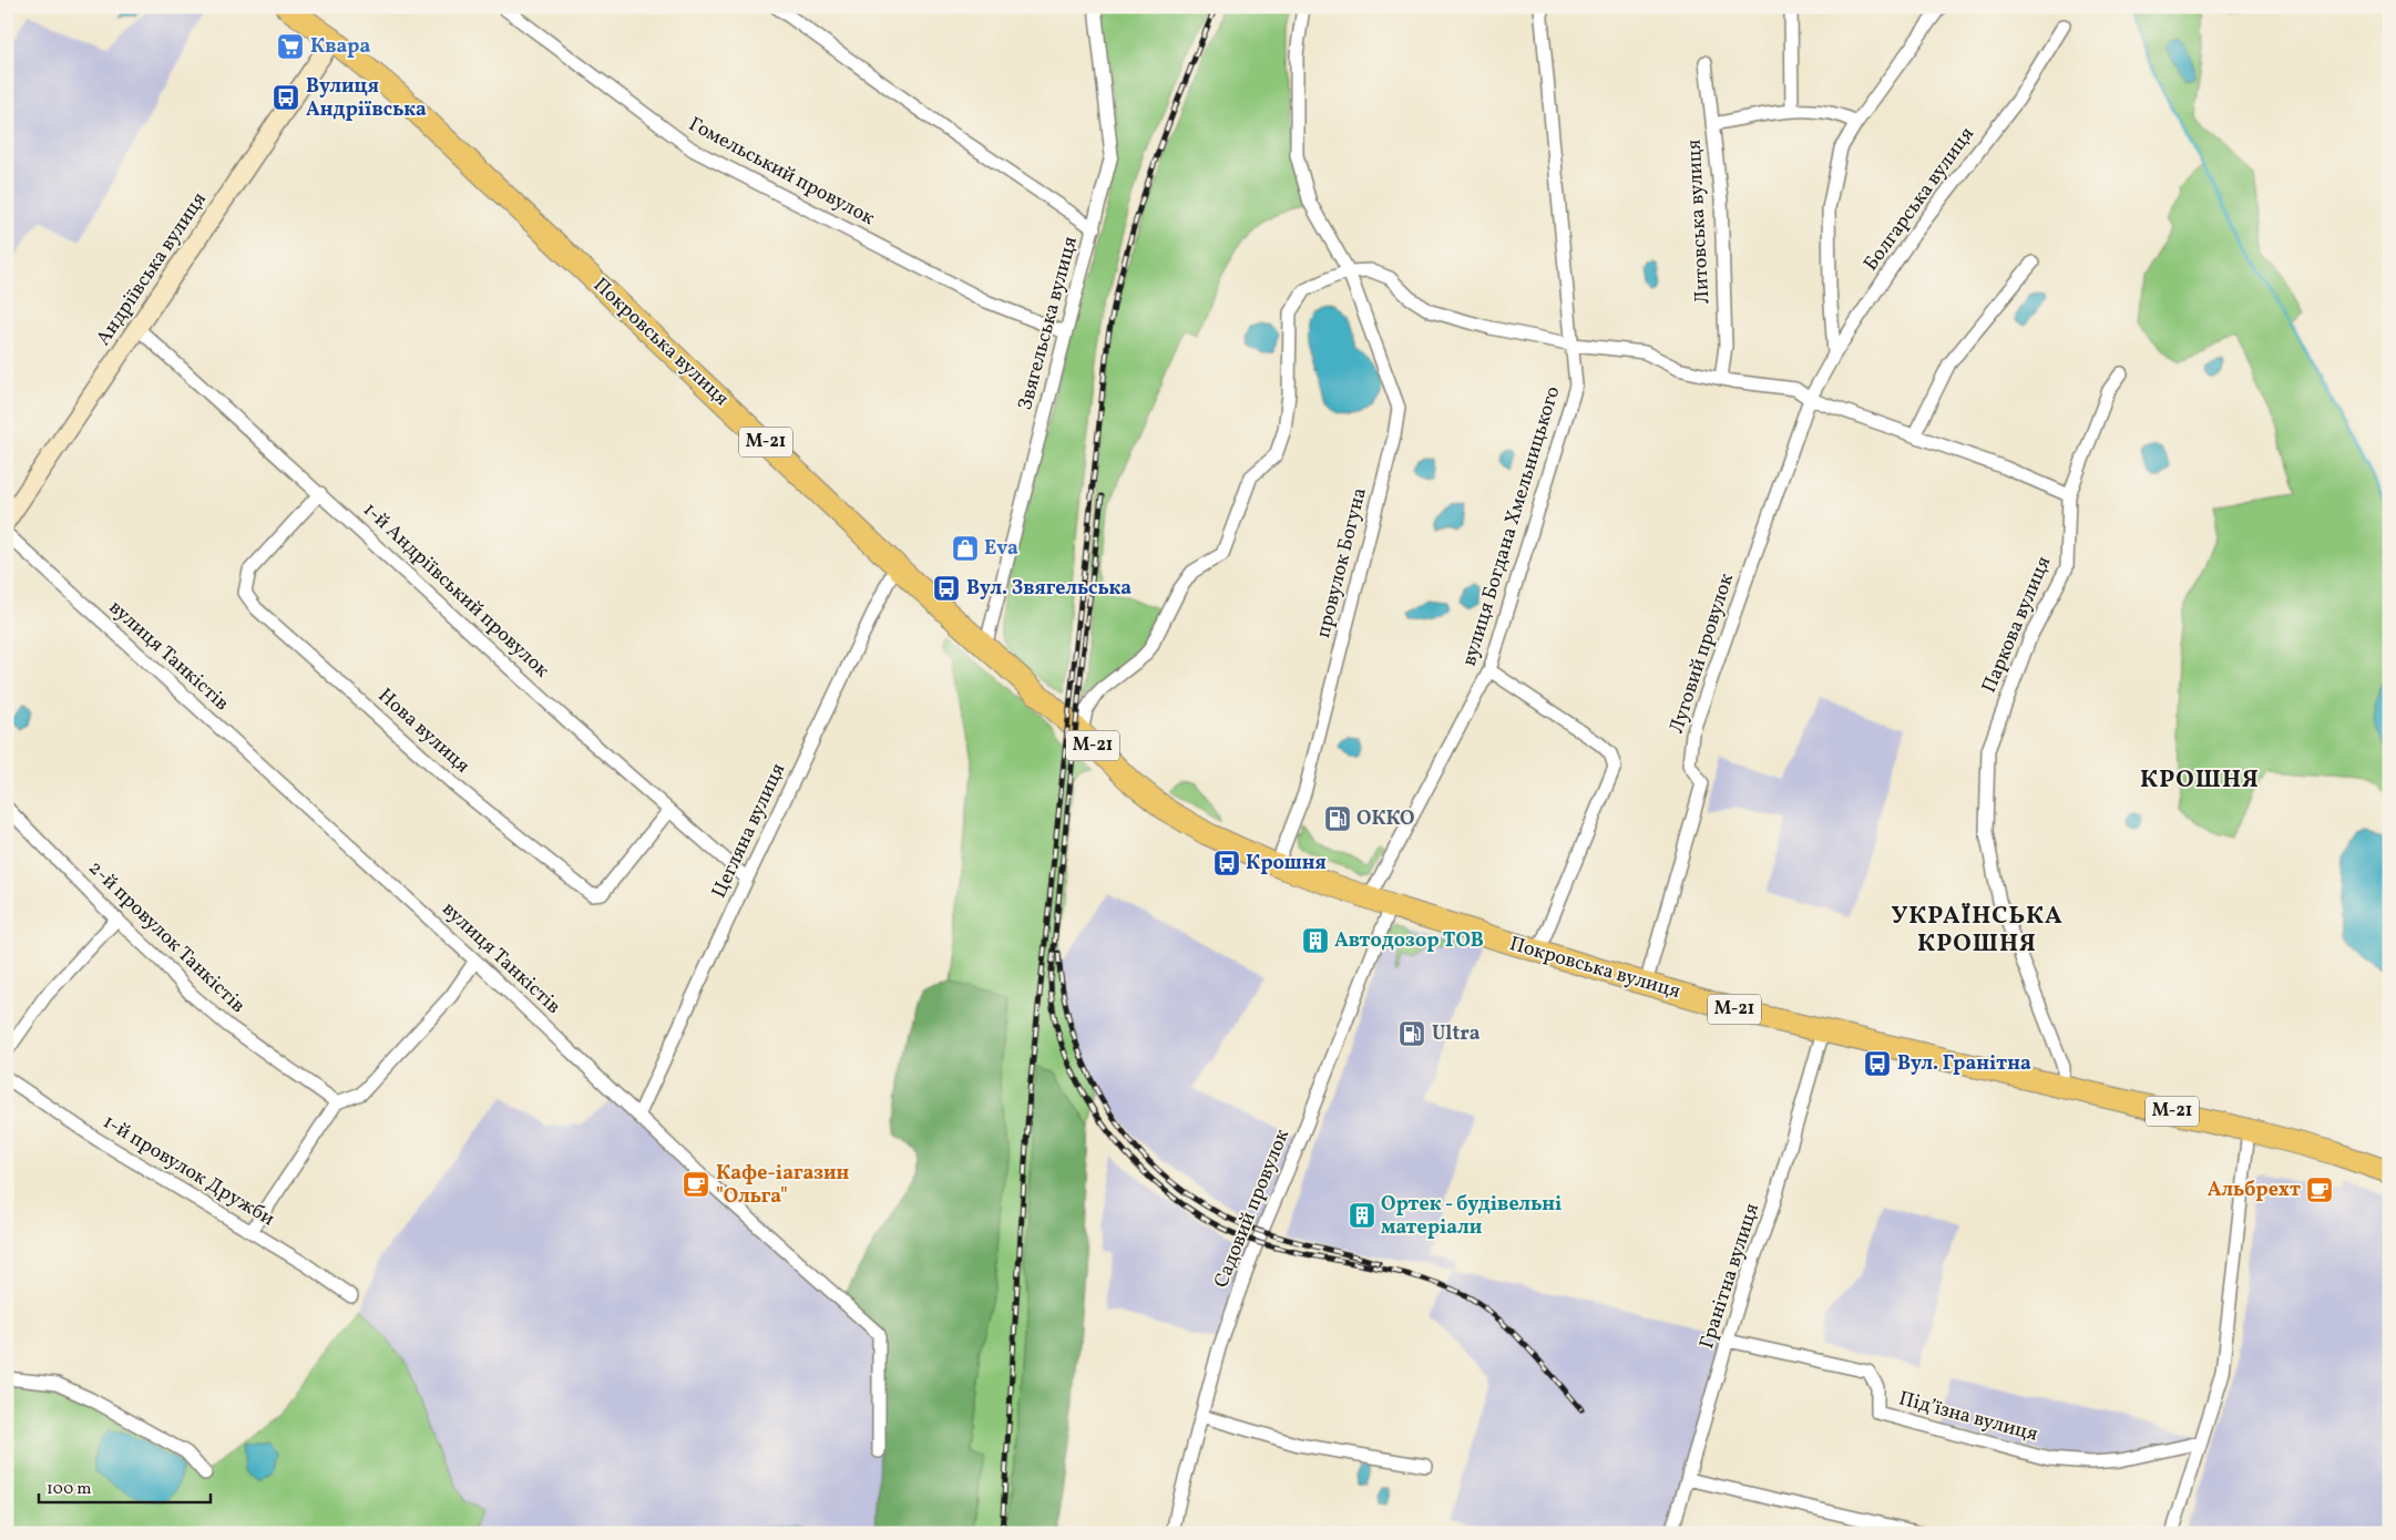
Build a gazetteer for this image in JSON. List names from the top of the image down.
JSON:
{
  "streets": {
    "highway": ["Покровська вулиця", "М-21"],
    "street": [
      "Гомельський провулок",
      "Болгарська вулиця",
      "Литовська вулиця",
      "Андріївська вулиця",
      "Звягельська вулиця",
      "вулиця Богдана Хмельницького",
      "провулок Богуна",
      "1-й Андріївський провулок",
      "Паркова вулиця",
      "Луговий провулок",
      "вулиця Танкістів",
      "Нова вулиця",
      "Цегляна вулиця",
      "2-й провулок Танкістів",
      "1-й провулок Дружби",
      "Садовий провулок",
      "Гранітна вулиця",
      "Підʼїзна вулиця"
    ]
  },
  "crossings": [
    ["Гомельський провулок", "Звягельська вулиця"],
    ["Болгарська вулиця", "Луговий провулок"],
    ["Андріївська вулиця", "Покровська вулиця"],
    ["Андріївська вулиця", "1-й Андріївський провулок"],
    ["Звягельська вулиця", "Покровська вулиця"],
    ["Покровська вулиця", "вулиця Богдана Хмельницького"],
    ["Покровська вулиця", "провулок Богуна"],
    ["Покровська вулиця", "Паркова вулиця"],
    ["Покровська вулиця", "Луговий провулок"],
    ["Покровська вулиця", "Цегляна вулиця"],
    ["Покровська вулиця", "Садовий провулок"],
    ["Покровська вулиця", "Гранітна вулиця"],
    ["1-й Андріївський провулок", "Нова вулиця"],
    ["1-й Андріївський провулок", "Цегляна вулиця"],
    ["вулиця Танкістів", "Цегляна вулиця"],
    ["Гранітна вулиця", "Підʼїзна вулиця"]
  ],
  "districts": ["КРОШНЯ", "УКРАЇНСЬКА КРОШНЯ"],
  "places": {
    "supermarket": ["Квара"],
    "bus stop": [
      "Вулиця Андріївська",
      "Вул. Звягельська",
      "Крошня",
      "Вул. Гранітна"
    ],
    "shop": ["Eva"],
    "fuel station": ["ОККО", "Ultra"],
    "building": ["Автодозор ТОВ", "Ортек - будівельні матеріали"],
    "cafe": ["Кафе-іагазин \"Ольга\"", "Альбрехт"]
  },
  "scale_bar": "100 m"
}
